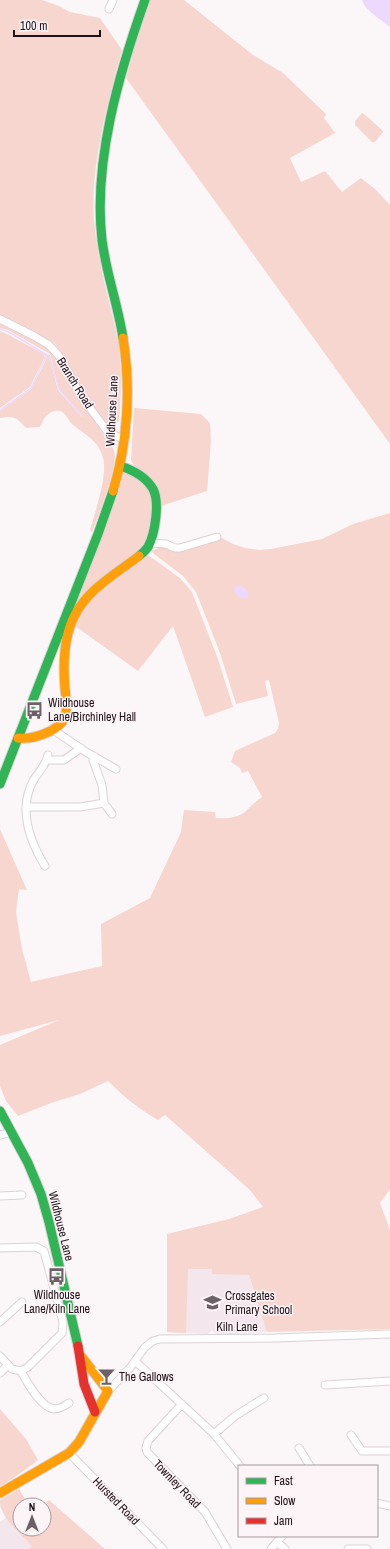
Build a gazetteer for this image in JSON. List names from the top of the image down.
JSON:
{
  "streets": {
    "main road": ["Wildhouse Lane"],
    "street": [
      "Branch Road",
      "Kiln Lane",
      "Townley Road",
      "Hursted Road"
    ]
  },
  "crossings": [
    ["Branch Road", "Wildhouse Lane"],
    ["Wildhouse Lane", "Kiln Lane"]
  ],
  "places": {
    "bus stop": ["Wildhouse Lane/Birchinley Hall", "Wildhouse Lane/Kiln Lane"],
    "school or university": ["Crossgates Primary School"],
    "bar": ["The Gallows"]
  },
  "legend": ["Fast", "Slow", "Jam"],
  "scale_bar": "100 m",
  "north": "top"
}
